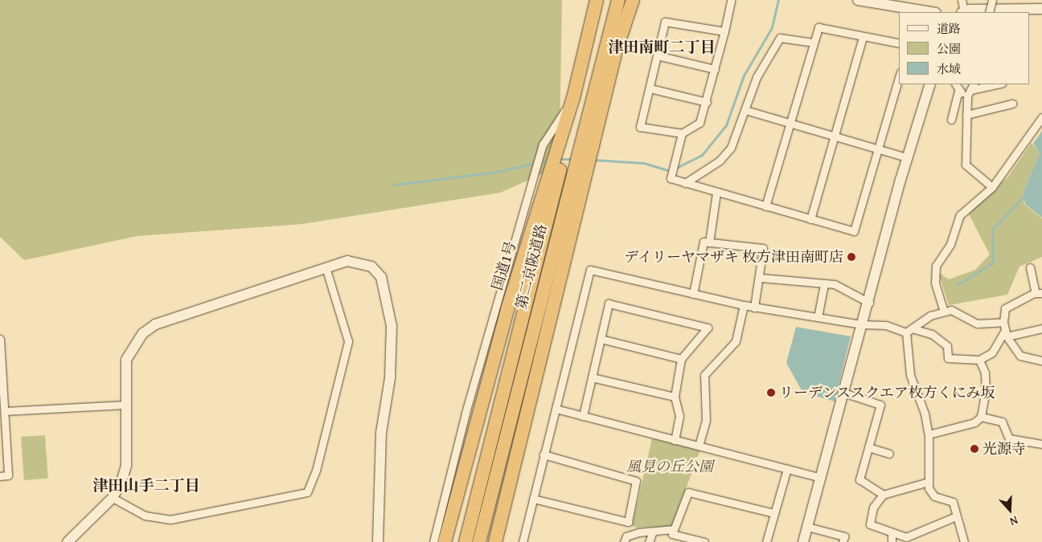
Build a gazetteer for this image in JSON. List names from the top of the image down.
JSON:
{
  "streets": {
    "highway": ["国道1号", "第二京阪道路"]
  },
  "crossings": [
    ["国道1号", "第二京阪道路"]
  ],
  "districts": ["津田南町二丁目", "津田山手二丁目"],
  "parks": ["風見の丘公園"],
  "places": ["デイリーヤマザキ 枚方津田南町店", "リーデンススクエア枚方くにみ坂", "光源寺"],
  "legend": ["道路", "公園", "水域"],
  "north": "bottom"
}
